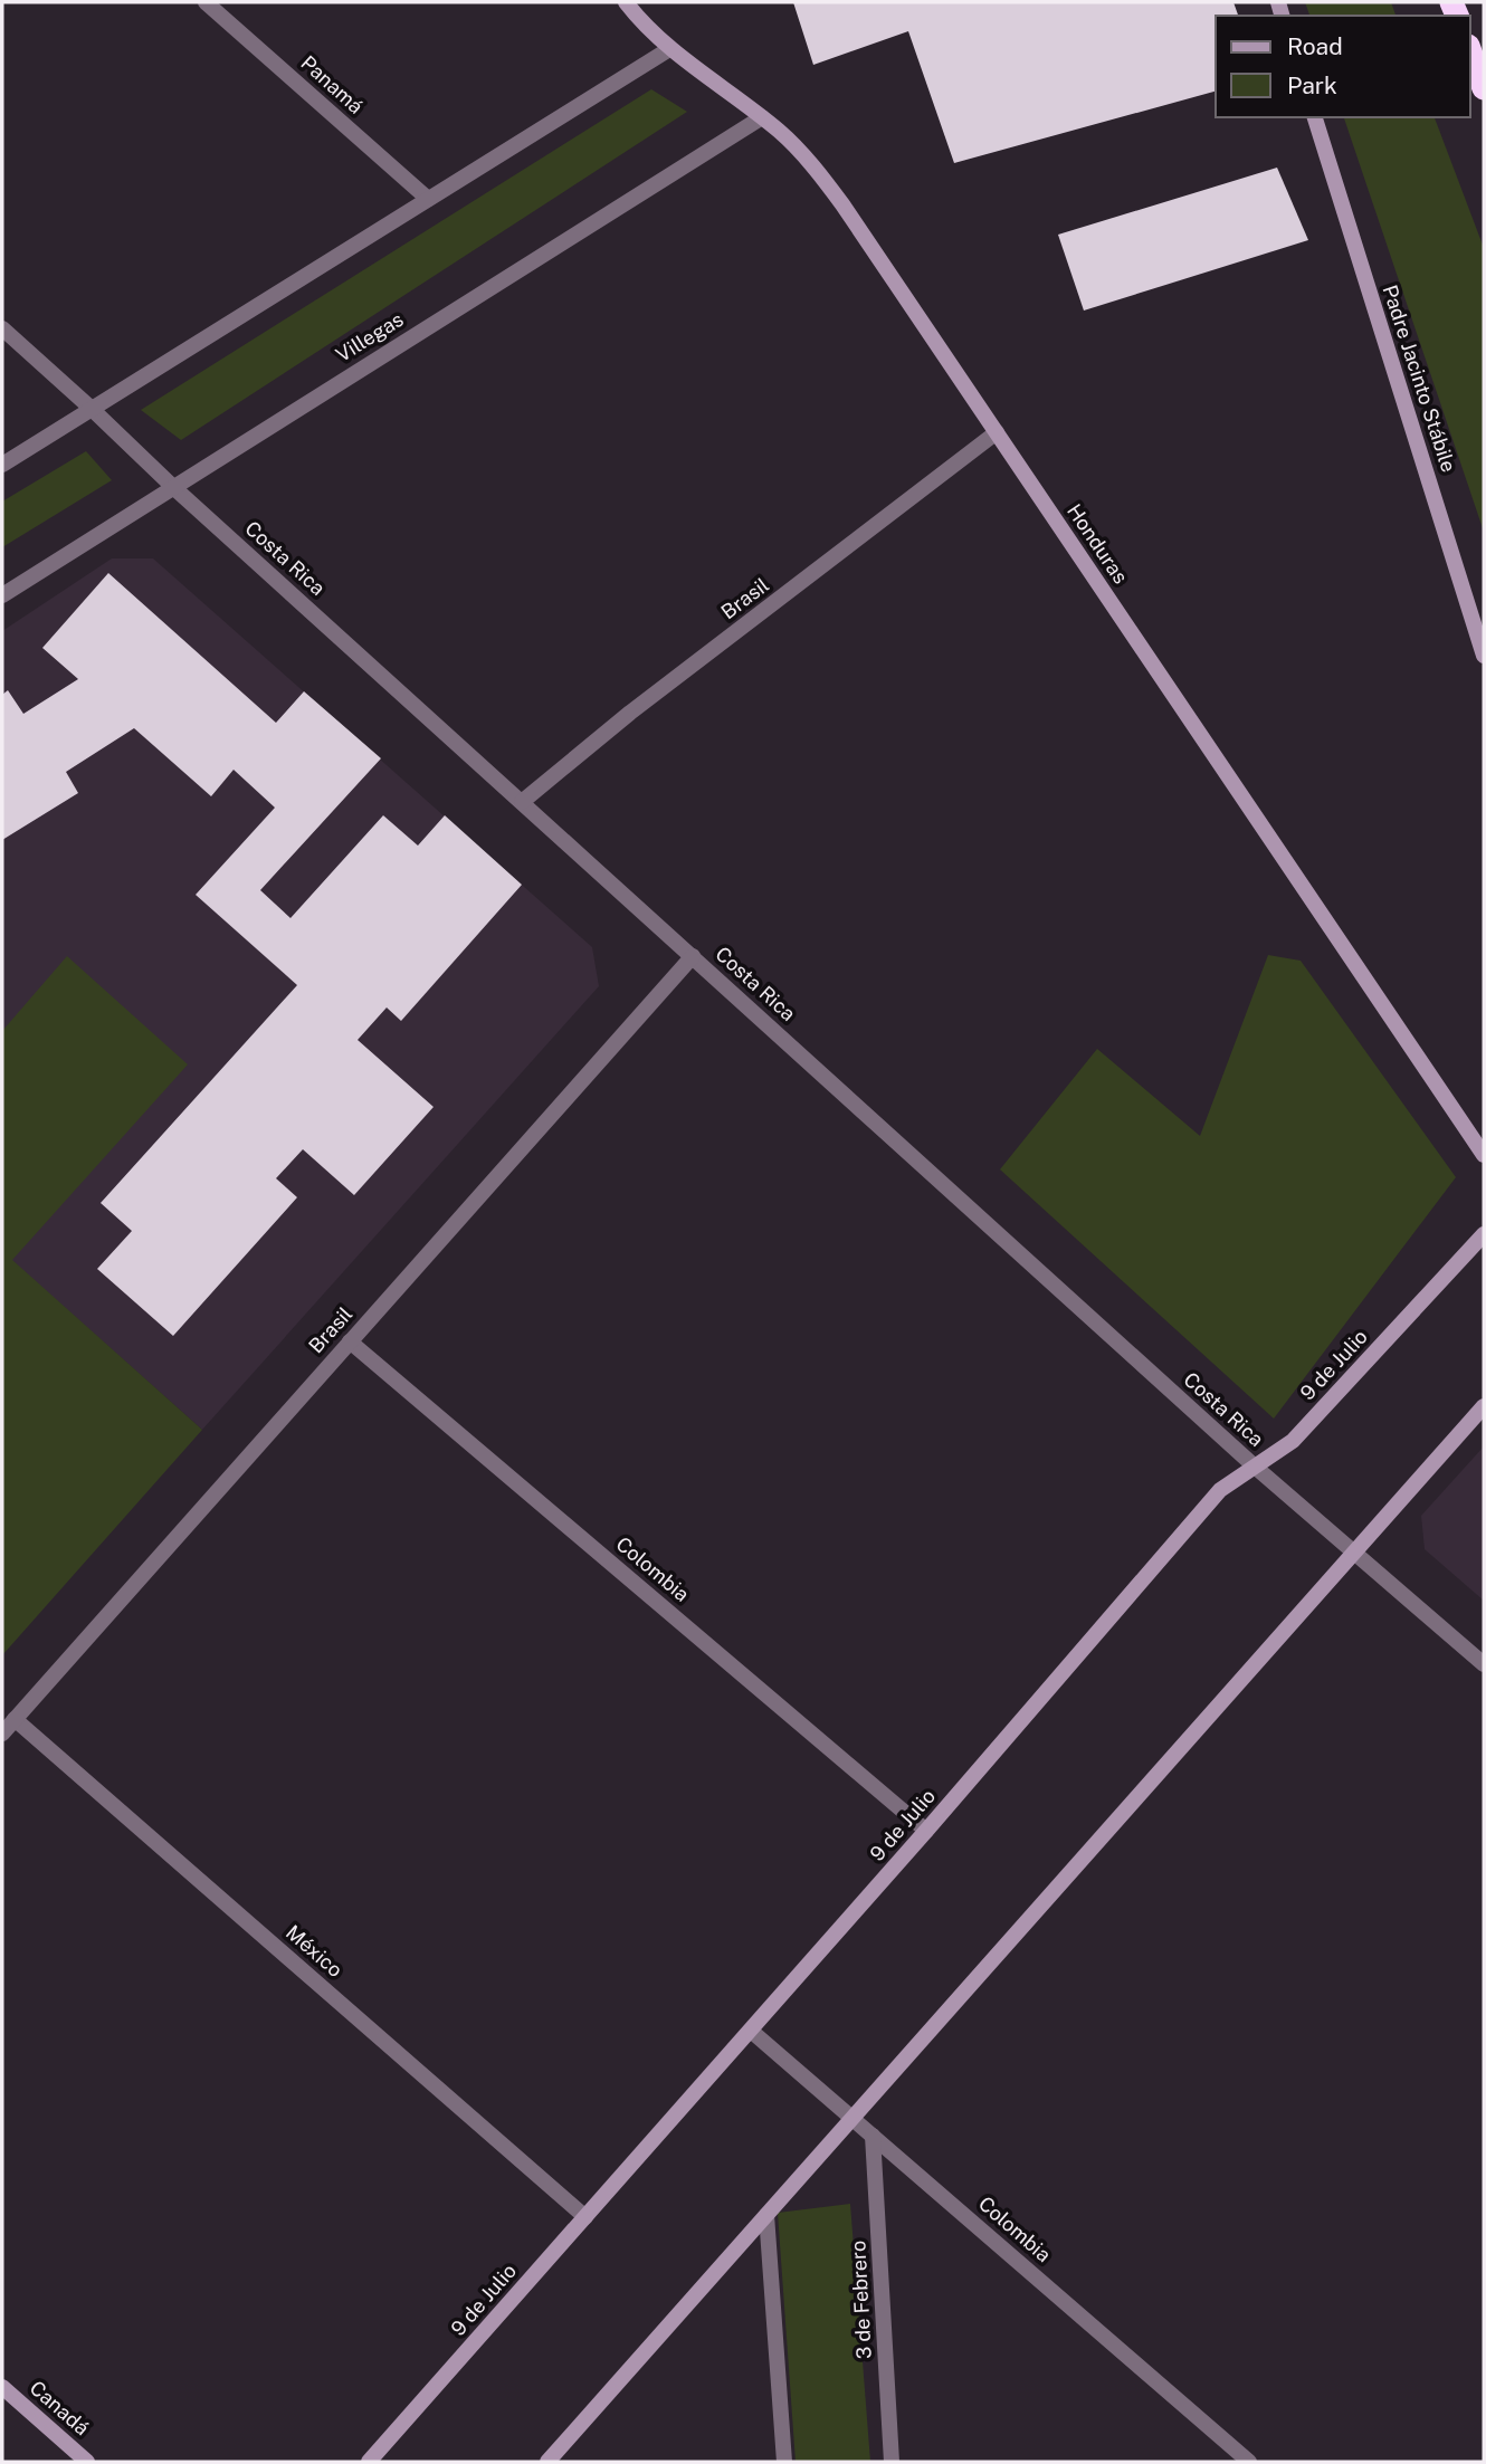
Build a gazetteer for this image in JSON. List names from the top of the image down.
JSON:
{
  "streets": {
    "street": [
      "Panamá",
      "Villegas",
      "Padre Jacinto Stábile",
      "Honduras",
      "Costa Rica",
      "Brasil",
      "9 de Julio",
      "Colombia",
      "México",
      "3 de Febrero",
      "Canadá"
    ]
  },
  "crossings": [
    ["Villegas", "Honduras"],
    ["Villegas", "Costa Rica"],
    ["Honduras", "Brasil"],
    ["Costa Rica", "Brasil"],
    ["Costa Rica", "9 de Julio"],
    ["Brasil", "Colombia"],
    ["Brasil", "México"],
    ["9 de Julio", "Colombia"],
    ["9 de Julio", "México"],
    ["Colombia", "3 de Febrero"]
  ],
  "legend": ["Road", "Park"]
}
